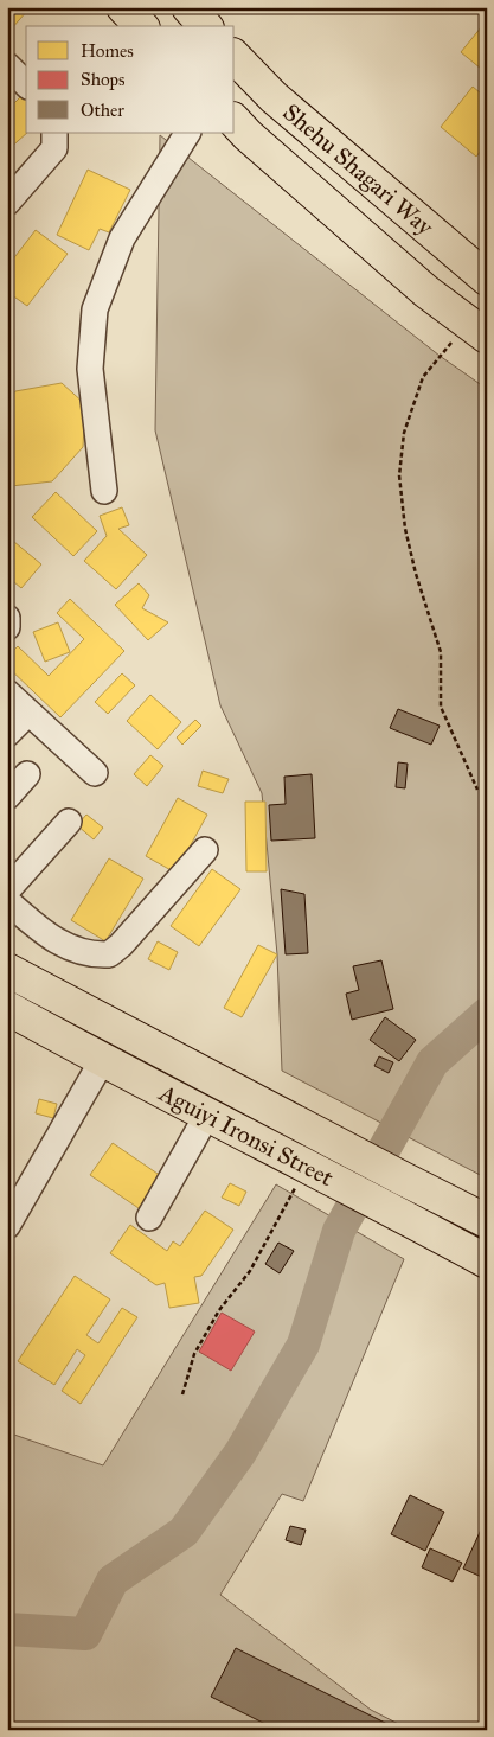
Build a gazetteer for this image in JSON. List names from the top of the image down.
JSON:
{
  "streets": {
    "main road": ["Shehu Shagari Way", "Aguiyi Ironsi Street"]
  },
  "legend": ["Homes", "Shops", "Other"]
}
